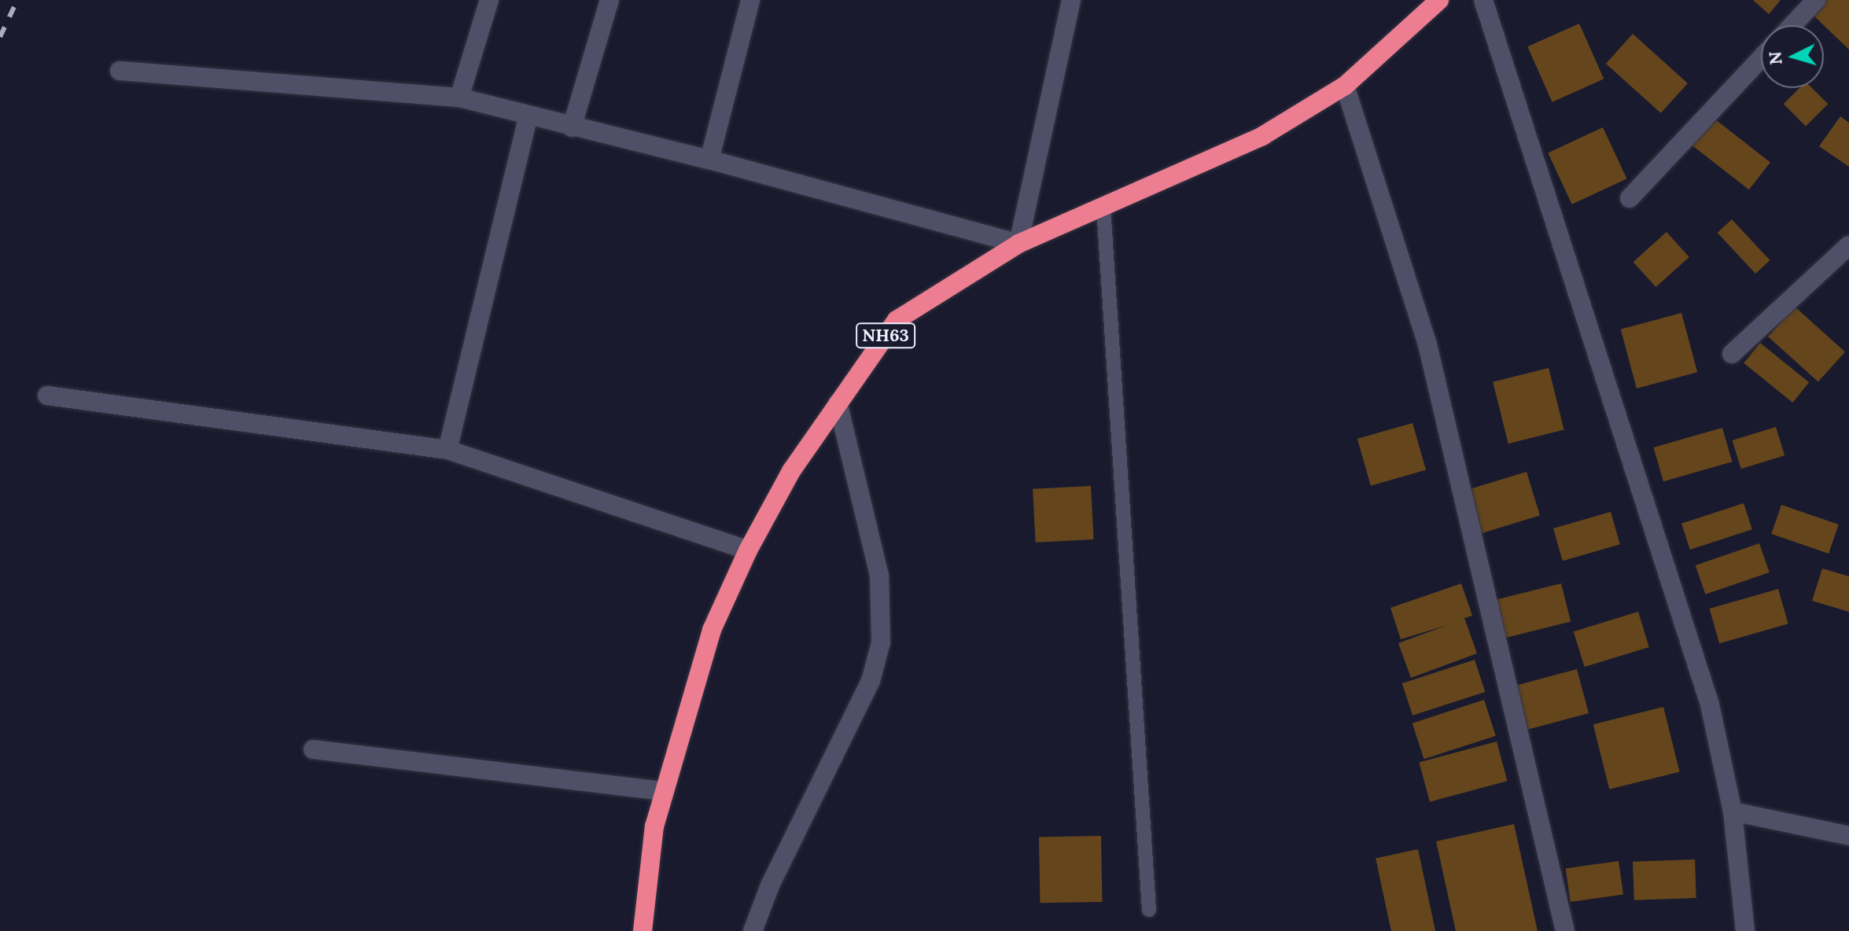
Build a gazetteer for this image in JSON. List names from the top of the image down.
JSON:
{
  "streets": {
    "highway": ["NH63"]
  },
  "north": "left"
}
